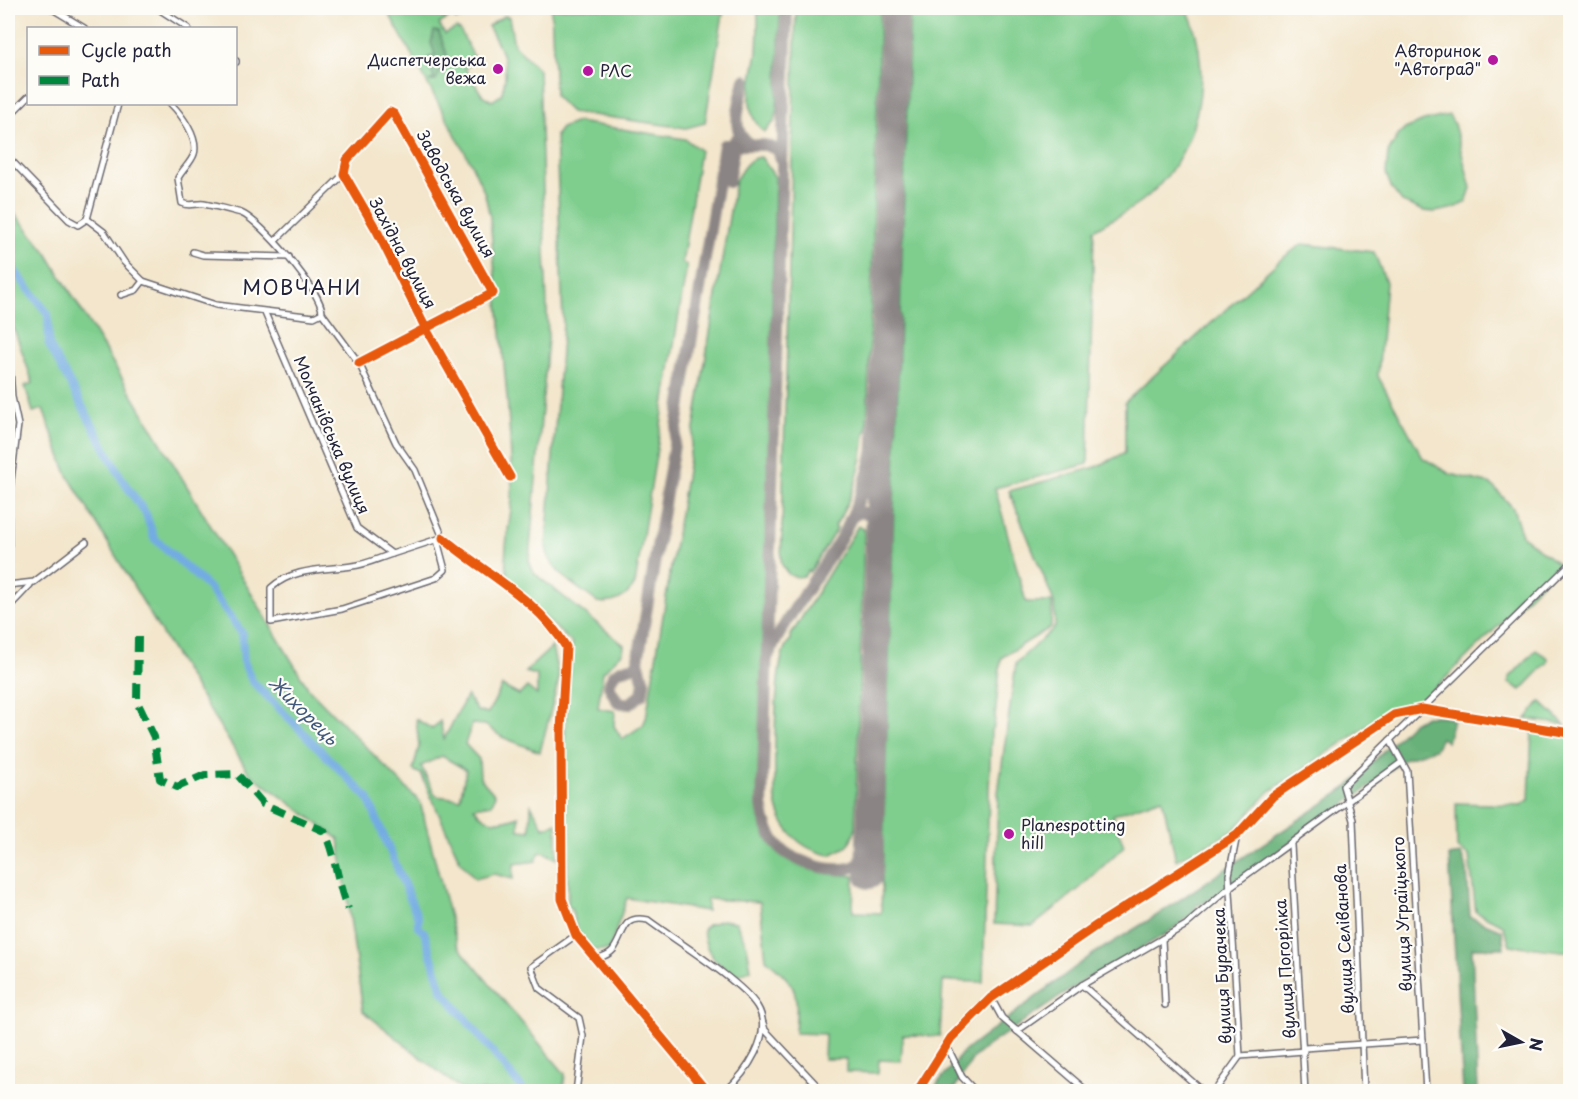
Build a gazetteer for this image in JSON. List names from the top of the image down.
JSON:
{
  "streets": {
    "street": [
      "Заводська вулиця",
      "Західна вулиця",
      "Молчанівська вулиця",
      "вулиця Уграїцького",
      "вулиця Селіванова",
      "вулиця Погорілка",
      "вулиця Бурачека"
    ]
  },
  "crossings": [
    ["Заводська вулиця", "Західна вулиця"],
    ["вулиця Уграїцького", "вулиця Селіванова"]
  ],
  "districts": ["МОВЧАНИ"],
  "water": ["Жихорець"],
  "places": [
    "Авторинок \"Автоград\"",
    "Диспетчерська вежа",
    "РЛС",
    "Planespotting hill"
  ],
  "legend": ["Cycle path", "Path"],
  "north": "right"
}
